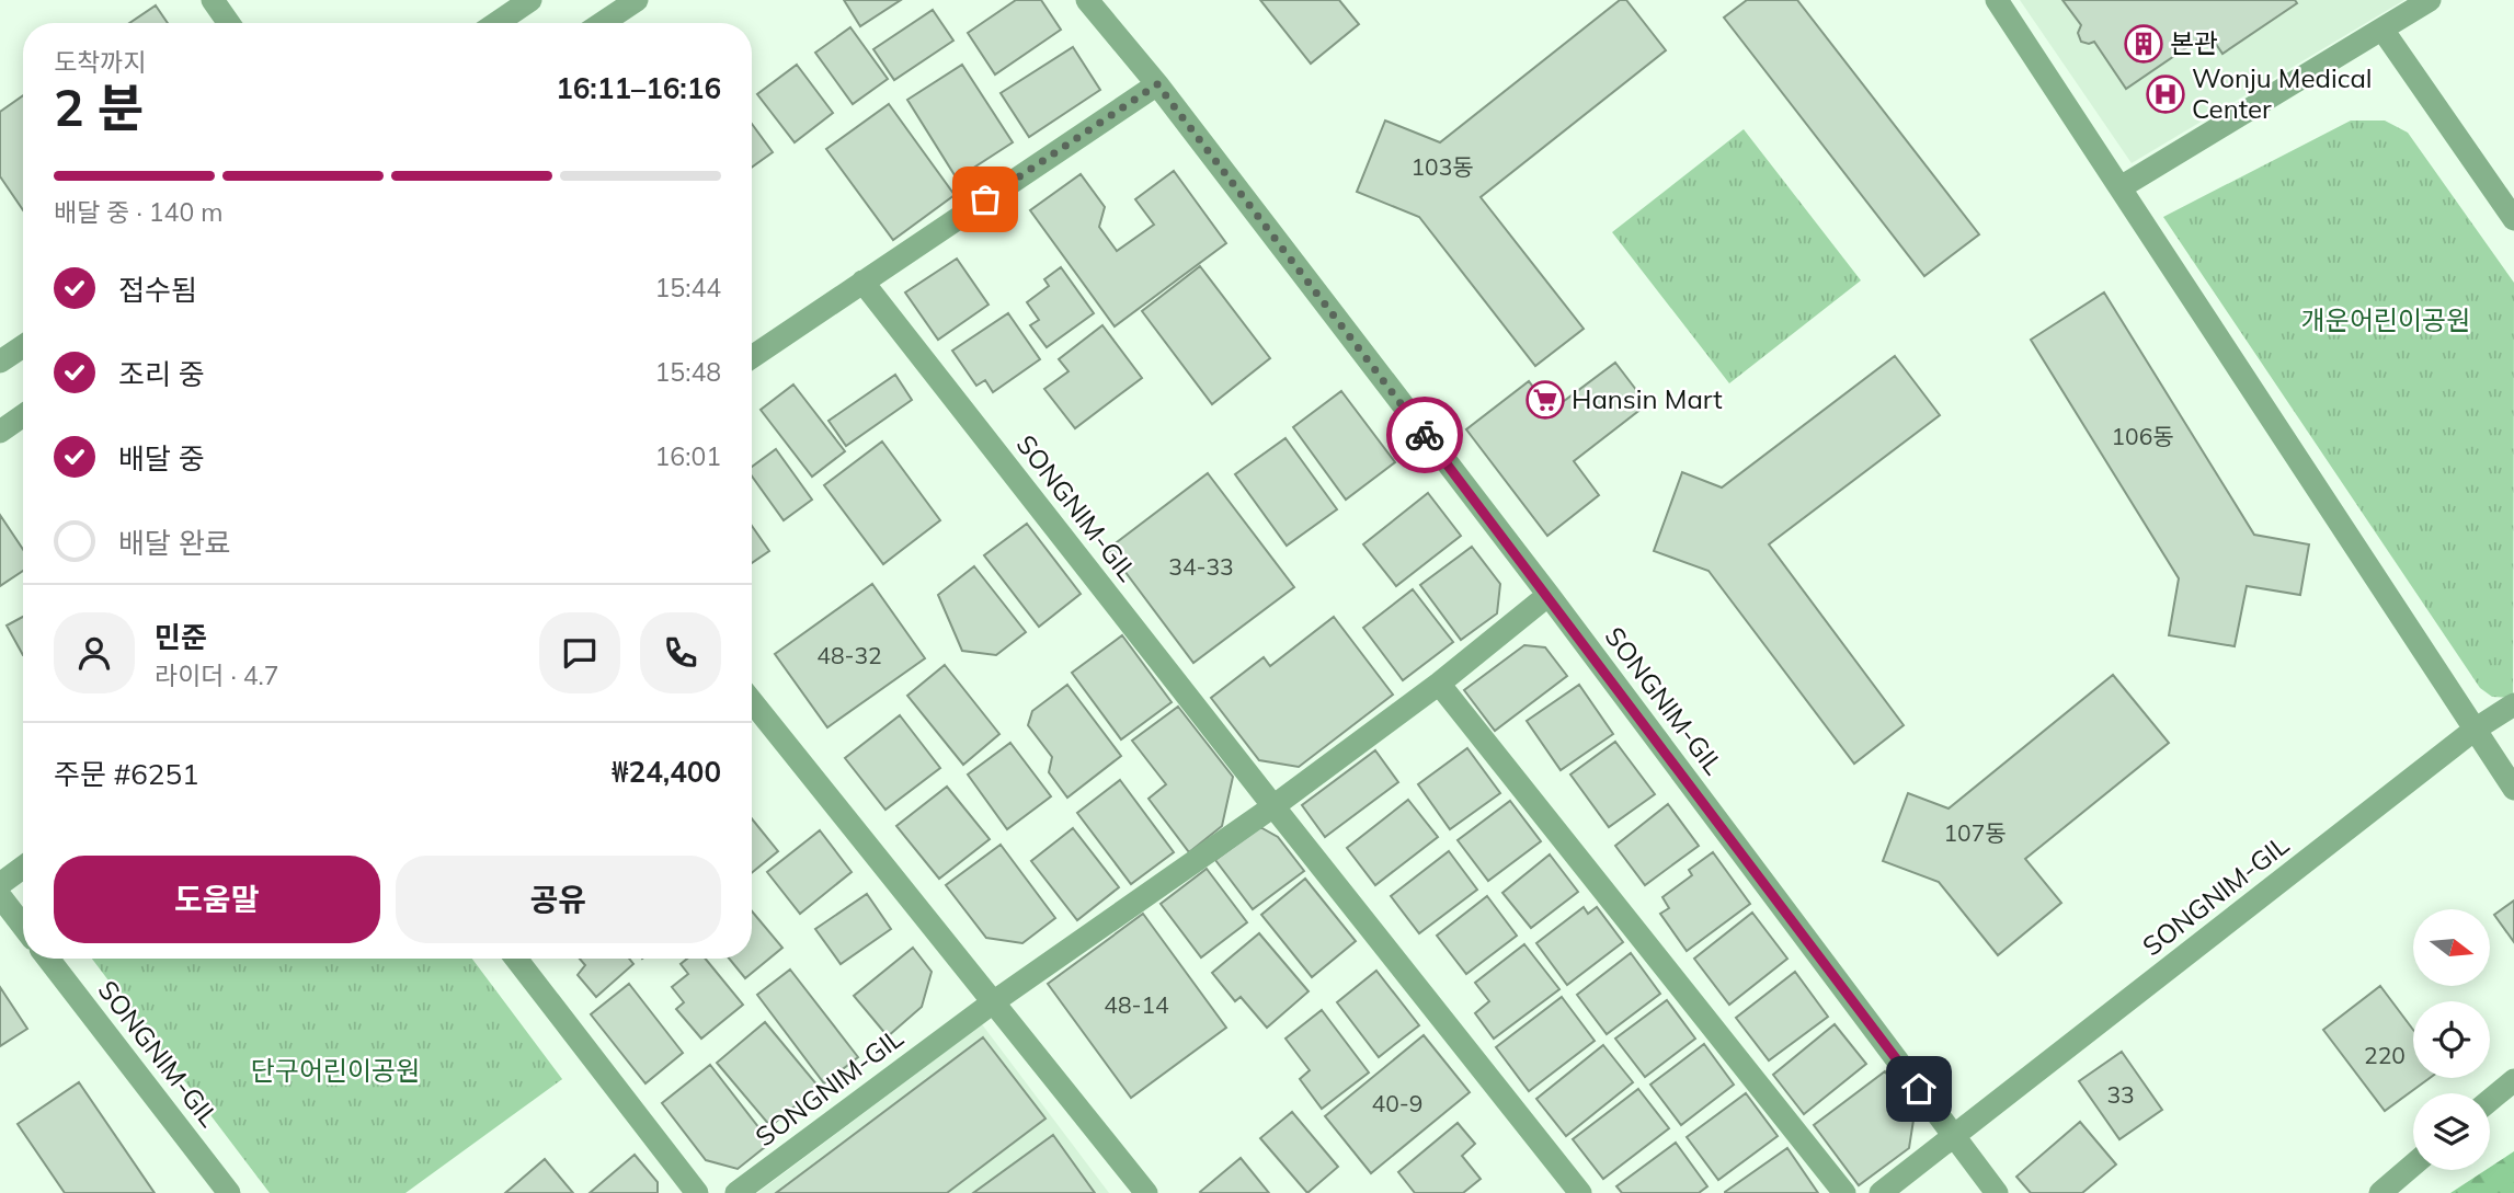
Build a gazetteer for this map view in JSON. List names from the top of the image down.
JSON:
{
  "streets": {
    "street": ["SONGNIM-GIL"]
  },
  "parks": ["개운어린이공원", "단구어린이공원"],
  "places": {
    "building": ["본관"],
    "hospital": ["Wonju Medical Center"],
    "supermarket": ["Hansin Mart"]
  },
  "house_numbers": [
    "103동",
    "106동",
    "34-33",
    "48-32",
    "107동",
    "48-14",
    "220",
    "33",
    "40-9"
  ],
  "north": "right",
  "page": {
    "heading": ["2 분", "도착까지", "16:11–16:16"],
    "panel": [
      "민준",
      "라이더 · 4.7",
      "주문 #6251",
      "₩24,400"
    ],
    "bar": "배달 중 · 140 m",
    "list": [
      ["접수됨", "15:44"],
      ["조리 중", "15:48"],
      ["배달 중", "16:01"],
      "배달 완료"
    ],
    "buttons": ["도움말", "공유"]
  }
}
